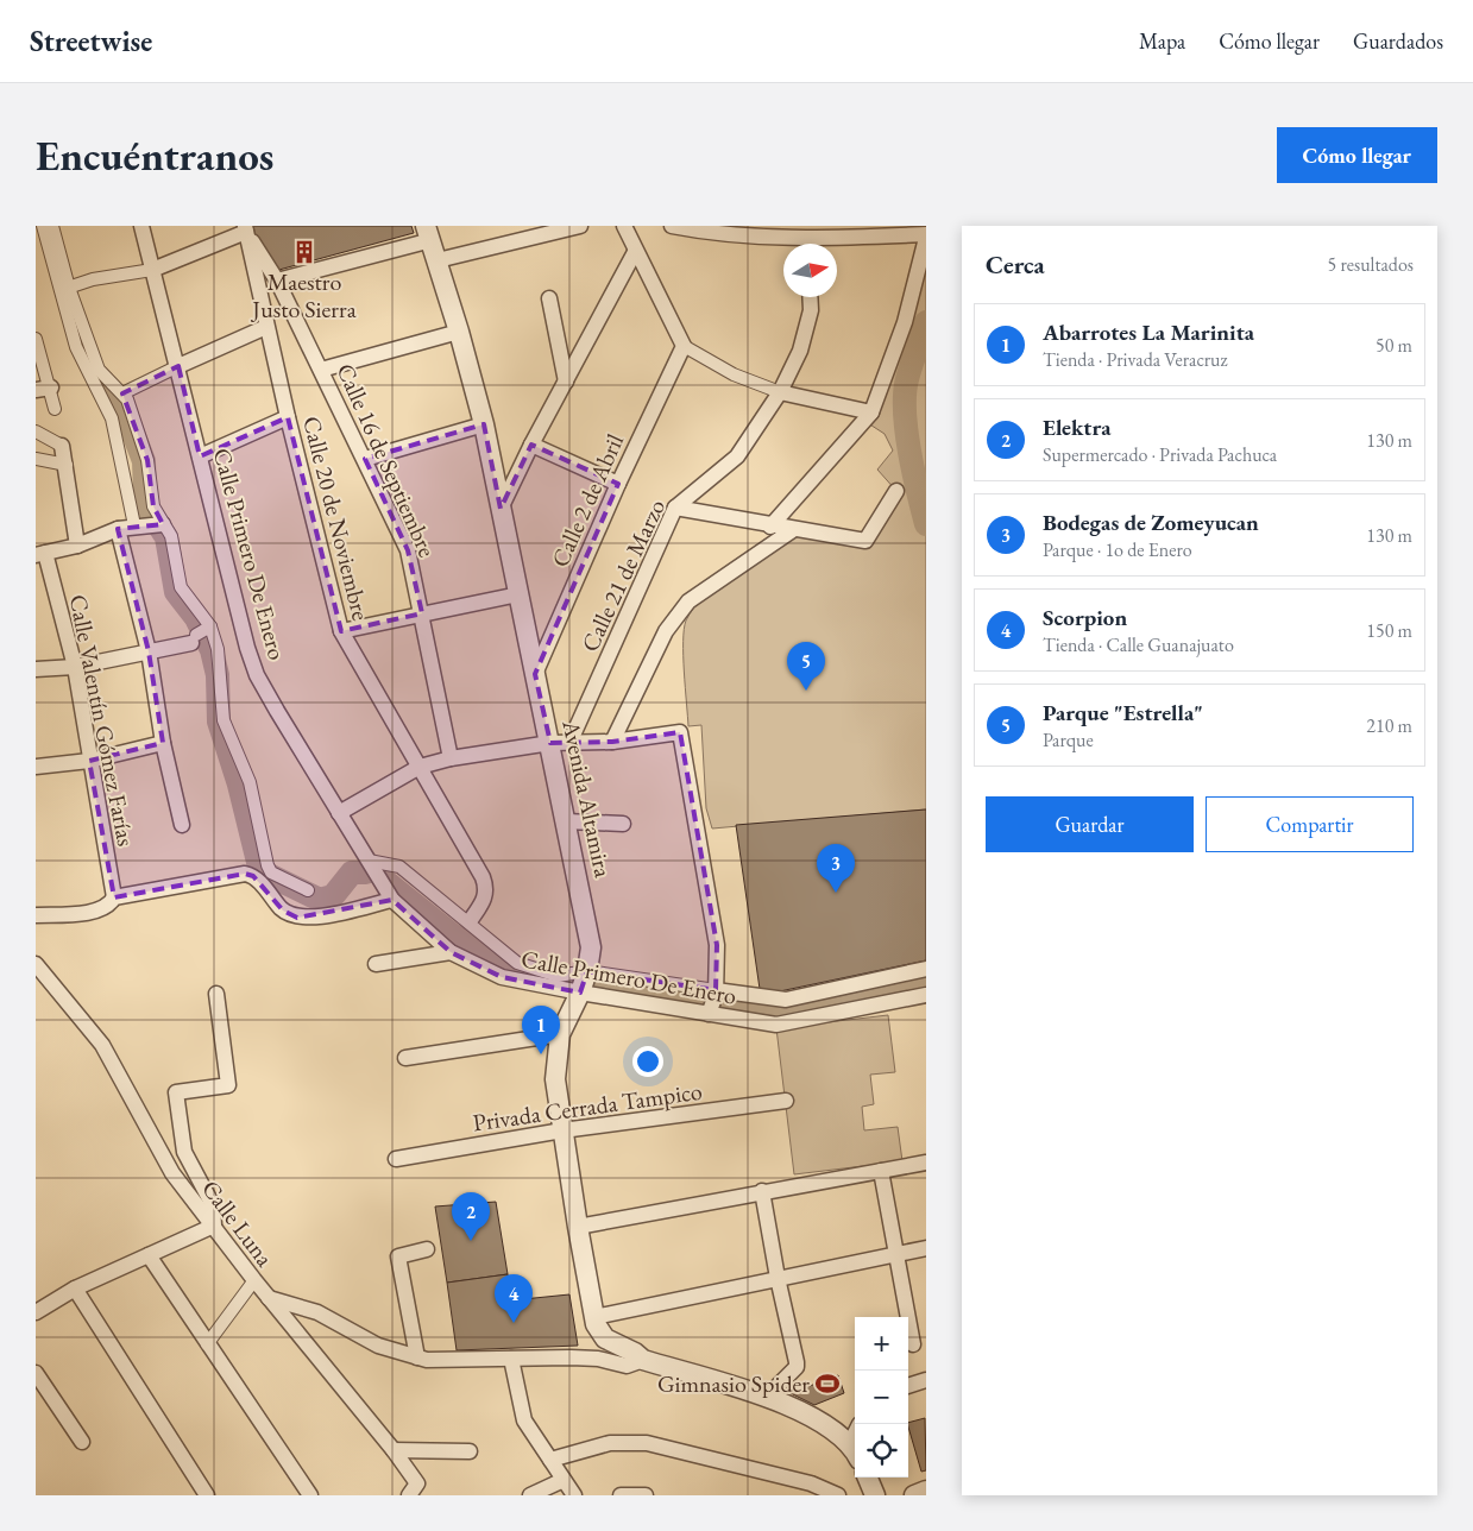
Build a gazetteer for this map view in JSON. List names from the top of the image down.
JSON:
{
  "streets": {
    "street": [
      "Calle 16 de Septiembre",
      "Calle 2 de Abril",
      "Calle 20 de Noviembre",
      "Calle Primero De Enero",
      "Calle 21 de Marzo",
      "Calle Valentín Gómez Farías",
      "Avenida Altamira",
      "Privada Cerrada Tampico",
      "Calle Luna"
    ]
  },
  "crossings": [
    ["Calle 16 de Septiembre", "Calle 20 de Noviembre"],
    ["Calle 2 de Abril", "Avenida Altamira"],
    ["Calle 20 de Noviembre", "Calle Primero De Enero"],
    ["Calle Primero De Enero", "Avenida Altamira"],
    ["Avenida Altamira", "Privada Cerrada Tampico"]
  ],
  "places": {
    "building": ["Maestro Justo Sierra"],
    "sports": ["Gimnasio Spider"]
  },
  "north": "right",
  "page": {
    "header": "Streetwise",
    "nav": ["Mapa", "Cómo llegar", "Guardados"],
    "buttons": [
      "Cómo llegar",
      ["Guardar", "Compartir"]
    ],
    "title": "Encuéntranos",
    "heading": ["Cerca", "5 resultados"],
    "list": [
      {
        "mark": "1",
        "name": "Abarrotes La Marinita",
        "note": "Tienda · Privada Veracruz",
        "value": "50 m"
      },
      {
        "mark": "2",
        "name": "Elektra",
        "note": "Supermercado · Privada Pachuca",
        "value": "130 m"
      },
      {
        "mark": "3",
        "name": "Bodegas de Zomeyucan",
        "note": "Parque · 1o de Enero",
        "value": "130 m"
      },
      {
        "mark": "4",
        "name": "Scorpion",
        "note": "Tienda · Calle Guanajuato",
        "value": "150 m"
      },
      {
        "mark": "5",
        "name": "Parque \"Estrella\"",
        "note": "Parque",
        "value": "210 m"
      }
    ],
    "pins": [
      "5",
      "3",
      "1",
      "2",
      "4"
    ],
    "map_buttons": ["+", "−"]
  }
}
